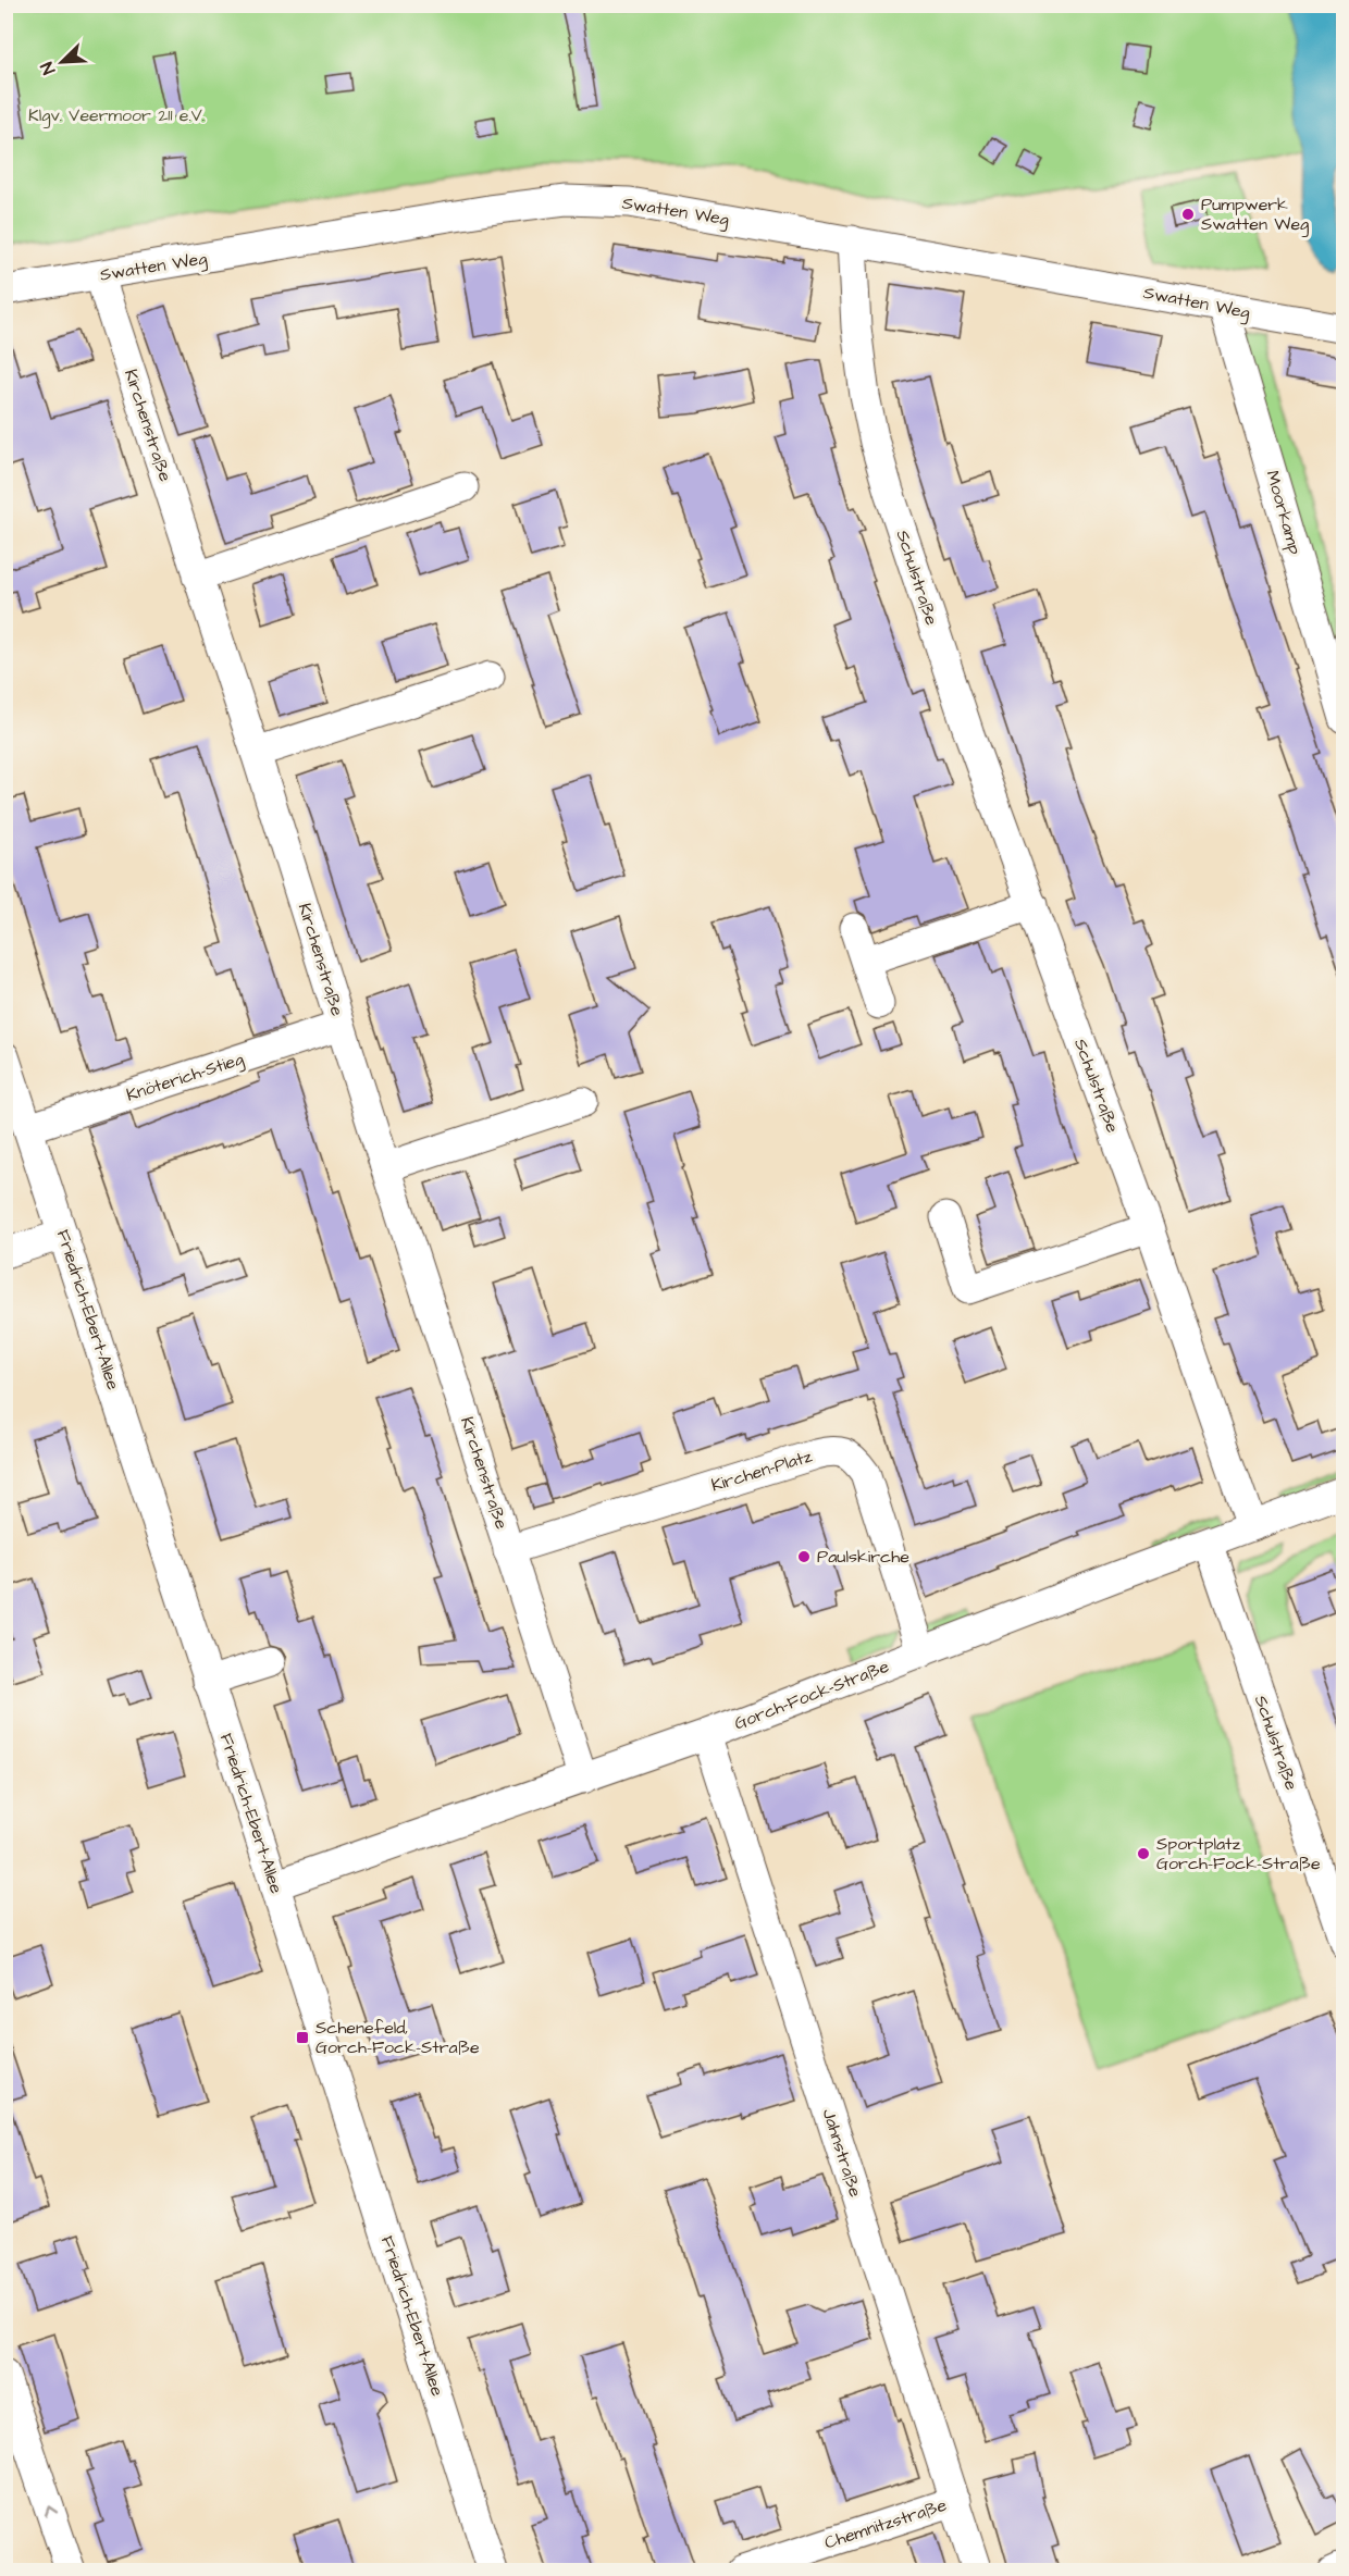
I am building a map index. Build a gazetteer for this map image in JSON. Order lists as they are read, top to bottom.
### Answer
{
  "streets": {
    "street": [
      "Swatten Weg",
      "Kirchenstraße",
      "Moorkamp",
      "Schulstraße",
      "Knöterich-Stieg",
      "Friedrich-Ebert-Allee",
      "Kirchen-Platz",
      "Gorch-Fock-Straße",
      "Jahnstraße",
      "Chemnitzstraße"
    ]
  },
  "crossings": [
    ["Swatten Weg", "Kirchenstraße"],
    ["Swatten Weg", "Moorkamp"],
    ["Swatten Weg", "Schulstraße"],
    ["Kirchenstraße", "Knöterich-Stieg"],
    ["Kirchenstraße", "Kirchen-Platz"],
    ["Kirchenstraße", "Gorch-Fock-Straße"],
    ["Schulstraße", "Gorch-Fock-Straße"],
    ["Knöterich-Stieg", "Friedrich-Ebert-Allee"],
    ["Friedrich-Ebert-Allee", "Gorch-Fock-Straße"],
    ["Kirchen-Platz", "Gorch-Fock-Straße"],
    ["Gorch-Fock-Straße", "Jahnstraße"],
    ["Jahnstraße", "Chemnitzstraße"]
  ],
  "parks": ["Klgv. Veermoor 211 e.V."],
  "places": {
    "other": ["Pumpwerk Swatten Weg", "Paulskirche", "Sportplatz Gorch-Fock-Straße"],
    "transit": ["Schenefeld, Gorch-Fock-Straße"]
  },
  "north": "bottom left"
}
